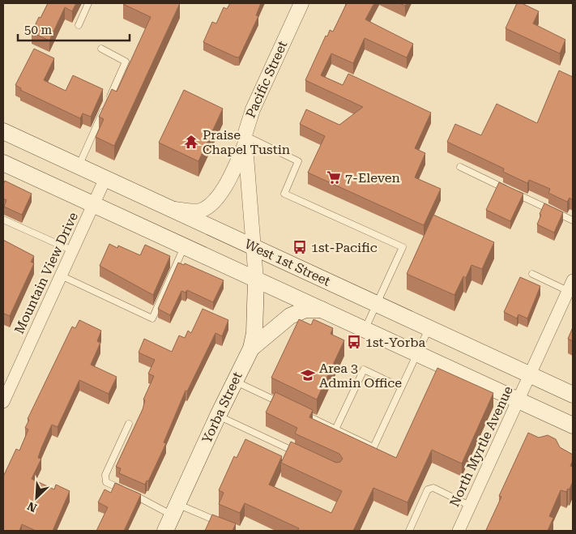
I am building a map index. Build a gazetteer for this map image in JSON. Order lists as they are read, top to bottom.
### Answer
{
  "streets": {
    "main road": ["West 1st Street", "Yorba Street"],
    "street": ["Pacific Street", "Mountain View Drive", "North Myrtle Avenue"]
  },
  "crossings": [
    ["Pacific Street", "West 1st Street"],
    ["Pacific Street", "Yorba Street"],
    ["West 1st Street", "Mountain View Drive"],
    ["West 1st Street", "North Myrtle Avenue"]
  ],
  "places": {
    "temple": ["Praise Chapel Tustin"],
    "supermarket": ["7-Eleven"],
    "bus stop": ["1st-Pacific", "1st-Yorba"],
    "school or university": ["Area 3 Admin Office"]
  },
  "scale_bar": "50 m",
  "north": "bottom left"
}
